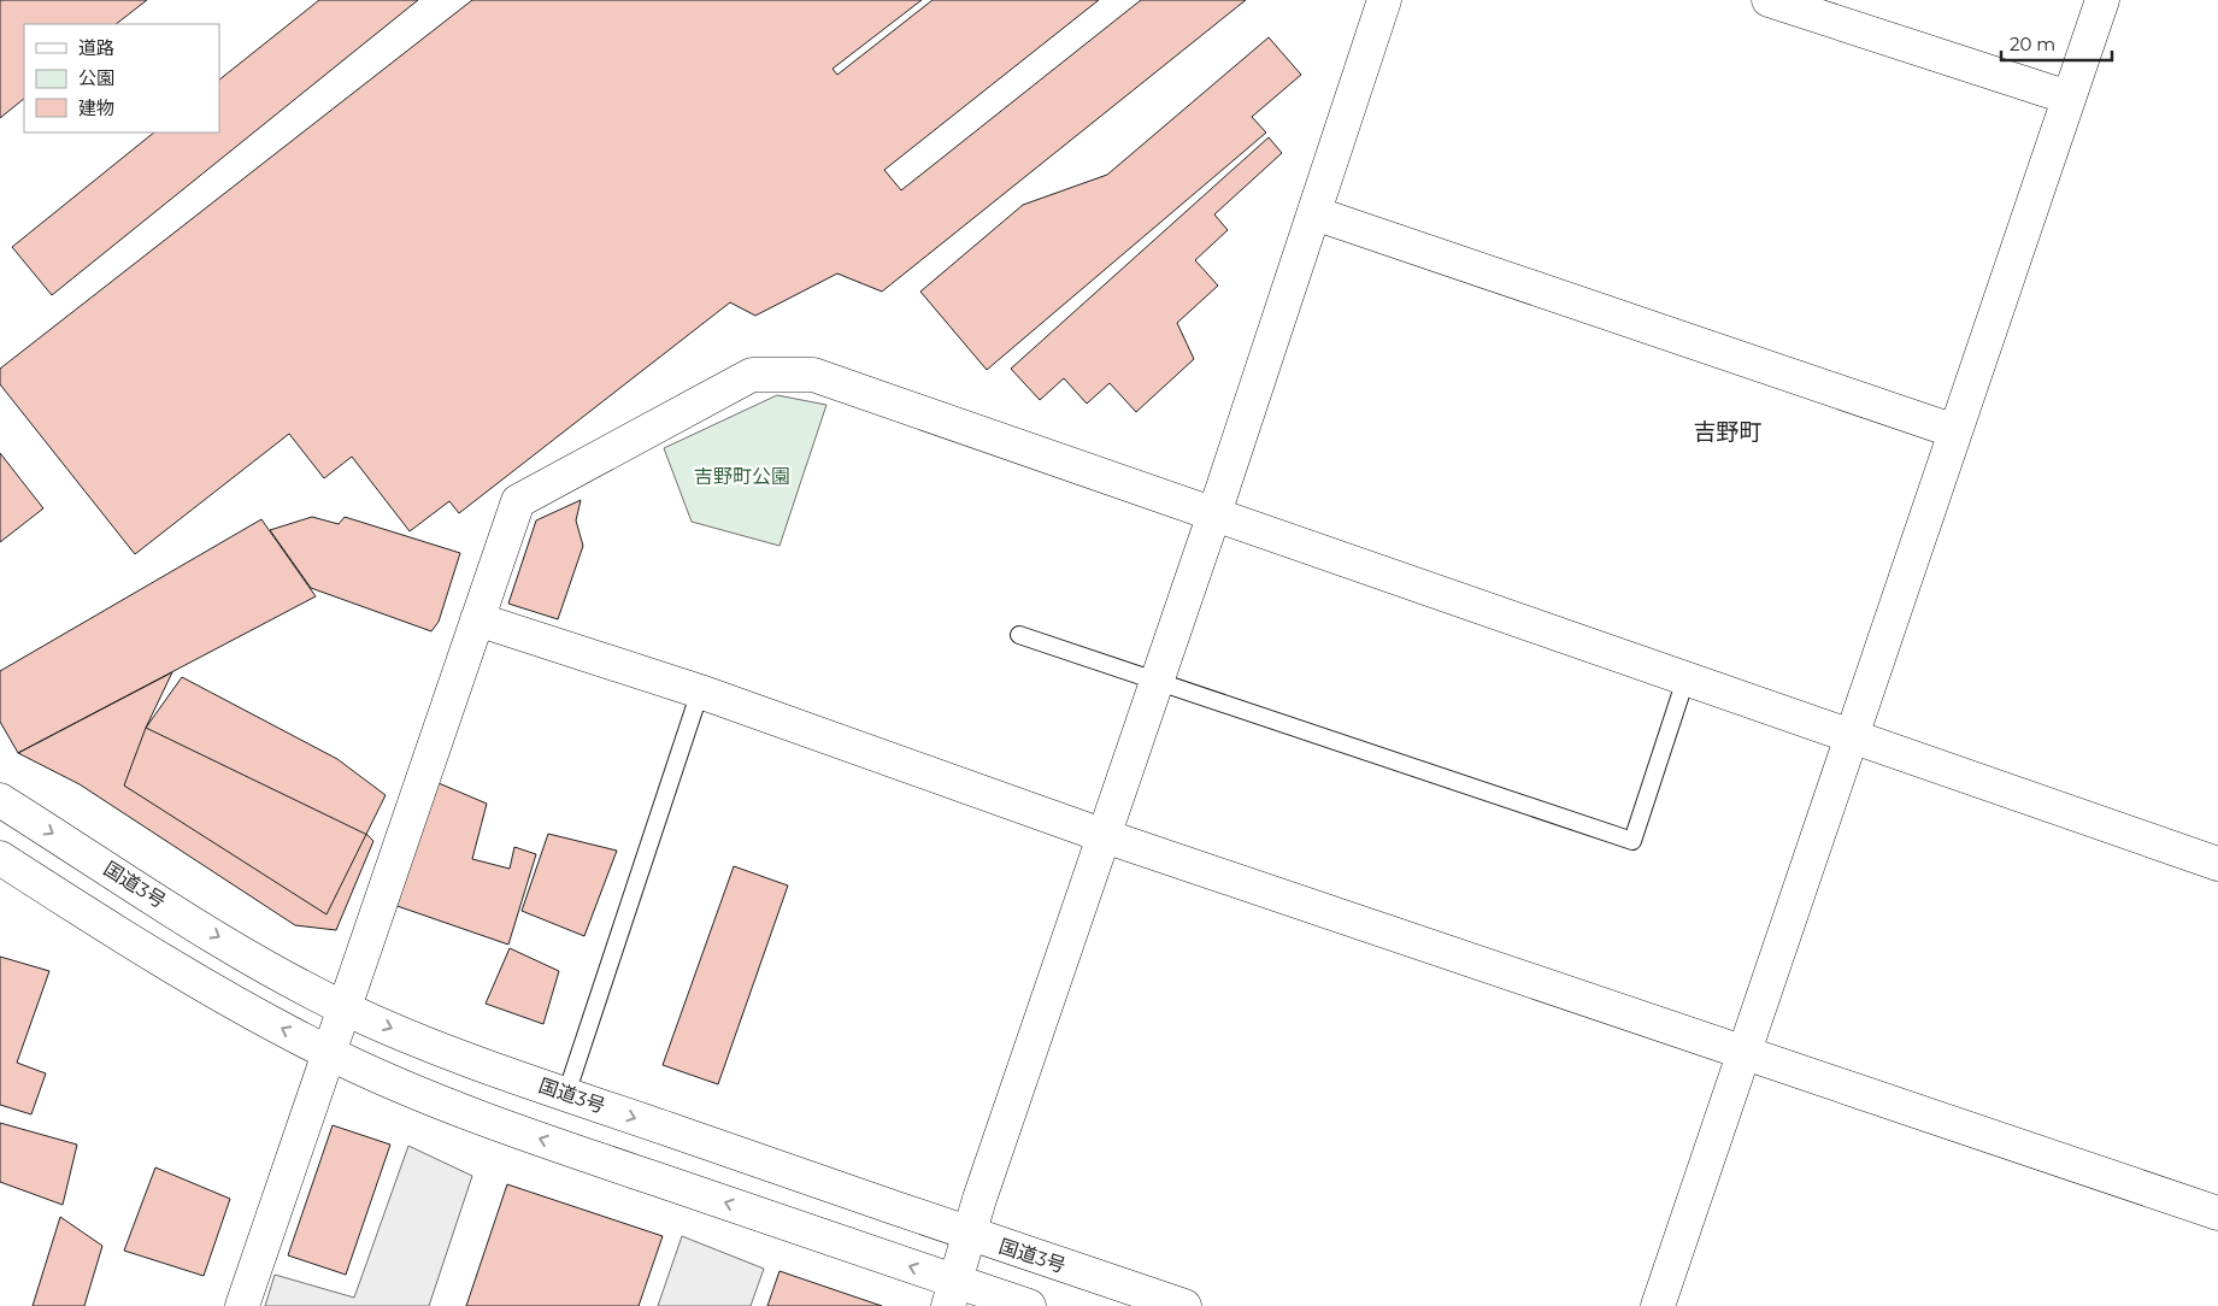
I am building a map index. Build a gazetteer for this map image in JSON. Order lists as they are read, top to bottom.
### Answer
{
  "streets": {
    "main road": ["国道3号"]
  },
  "districts": ["吉野町"],
  "parks": ["吉野町公園"],
  "legend": ["道路", "公園", "建物"],
  "scale_bar": "20 m"
}
